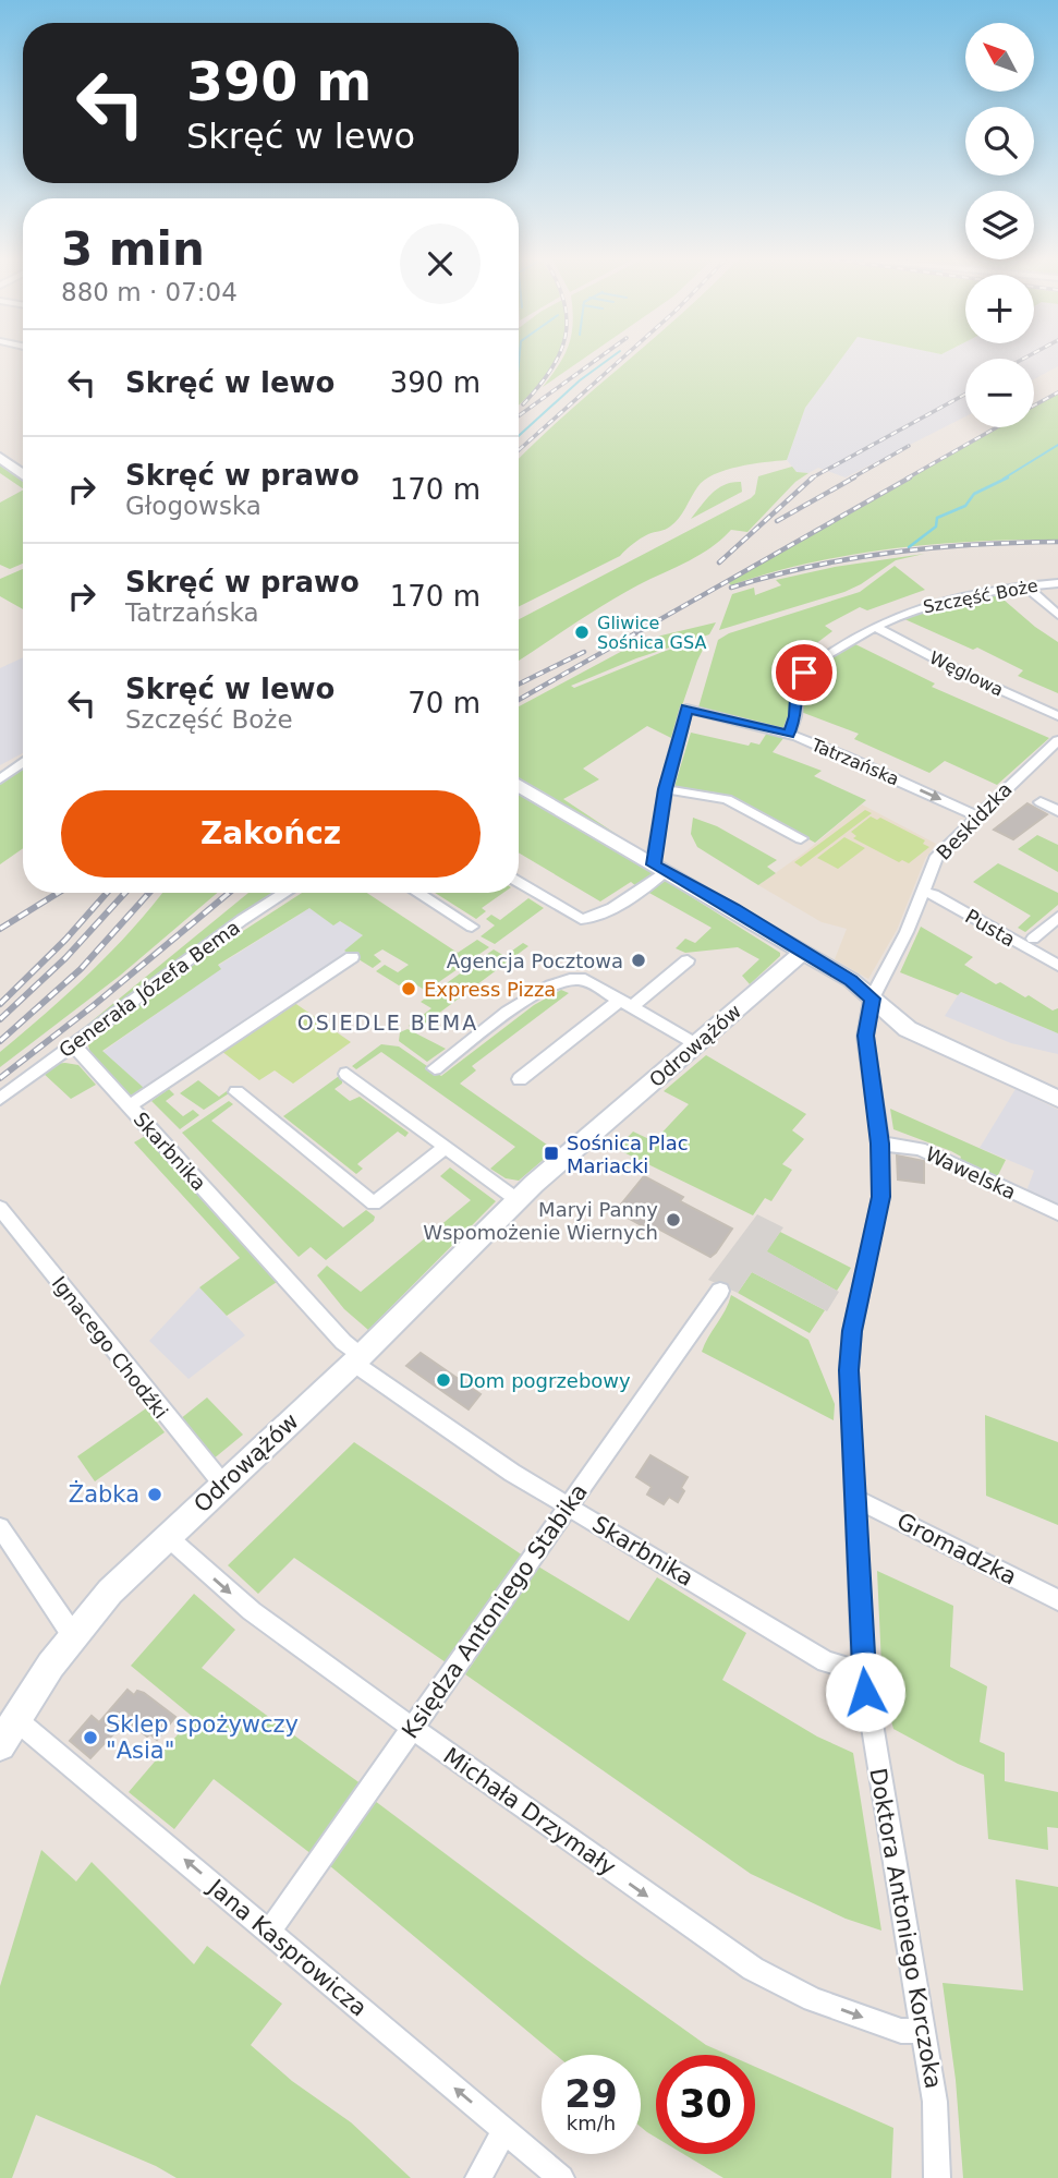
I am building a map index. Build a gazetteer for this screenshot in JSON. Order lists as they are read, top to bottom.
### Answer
{
  "streets": {
    "street": [
      "Szczęść Boże",
      "Węglowa",
      "Tatrzańska",
      "Beskidzka",
      "Pusta",
      "Generała Józefa Bema",
      "Odrowążów",
      "Skarbnika",
      "Wawelska",
      "Ignacego Chodźki",
      "Gromadzka",
      "Księdza Antoniego Stabika",
      "Michała Drzymały",
      "Doktora Antoniego Korczoka",
      "Jana Kasprowicza"
    ]
  },
  "crossings": [
    ["Szczęść Boże", "Węglowa"],
    ["Szczęść Boże", "Tatrzańska"],
    ["Tatrzańska", "Beskidzka"],
    ["Beskidzka", "Pusta"],
    ["Beskidzka", "Doktora Antoniego Korczoka"],
    ["Generała Józefa Bema", "Skarbnika"],
    ["Odrowążów", "Skarbnika"],
    ["Odrowążów", "Ignacego Chodźki"],
    ["Odrowążów", "Michała Drzymały"],
    ["Odrowążów", "Jana Kasprowicza"],
    ["Skarbnika", "Księdza Antoniego Stabika"],
    ["Skarbnika", "Doktora Antoniego Korczoka"],
    ["Wawelska", "Doktora Antoniego Korczoka"],
    ["Gromadzka", "Doktora Antoniego Korczoka"],
    ["Księdza Antoniego Stabika", "Michała Drzymały"],
    ["Księdza Antoniego Stabika", "Jana Kasprowicza"],
    ["Michała Drzymały", "Doktora Antoniego Korczoka"]
  ],
  "one_way": ["Tatrzańska", "Michała Drzymały", "Jana Kasprowicza"],
  "districts": ["OSIEDLE BEMA"],
  "places": {
    "other": [
      "Gliwice Sośnica GSA",
      "Agencja Pocztowa",
      "Express Pizza",
      "Maryi Panny Wspomożenie Wiernych",
      "Dom pogrzebowy",
      "Żabka",
      "Sklep spożywczy \"Asia\""
    ],
    "transit": ["Sośnica Plac Mariacki"]
  },
  "north": "top left",
  "page": {
    "map_buttons": ["+", "−"],
    "turn": ["390 m", "Skręć w lewo"],
    "heading": ["3 min", "880 m · 07:04"],
    "list": [
      {
        "name": "Skręć w lewo",
        "value": "390 m"
      },
      {
        "name": "Skręć w prawo",
        "note": "Głogowska",
        "value": "170 m"
      },
      {
        "name": "Skręć w prawo",
        "note": "Tatrzańska",
        "value": "170 m"
      },
      {
        "name": "Skręć w lewo",
        "note": "Szczęść Boże",
        "value": "70 m"
      }
    ],
    "buttons": "Zakończ",
    "speed": "29 km/h",
    "limit": "30"
  }
}
